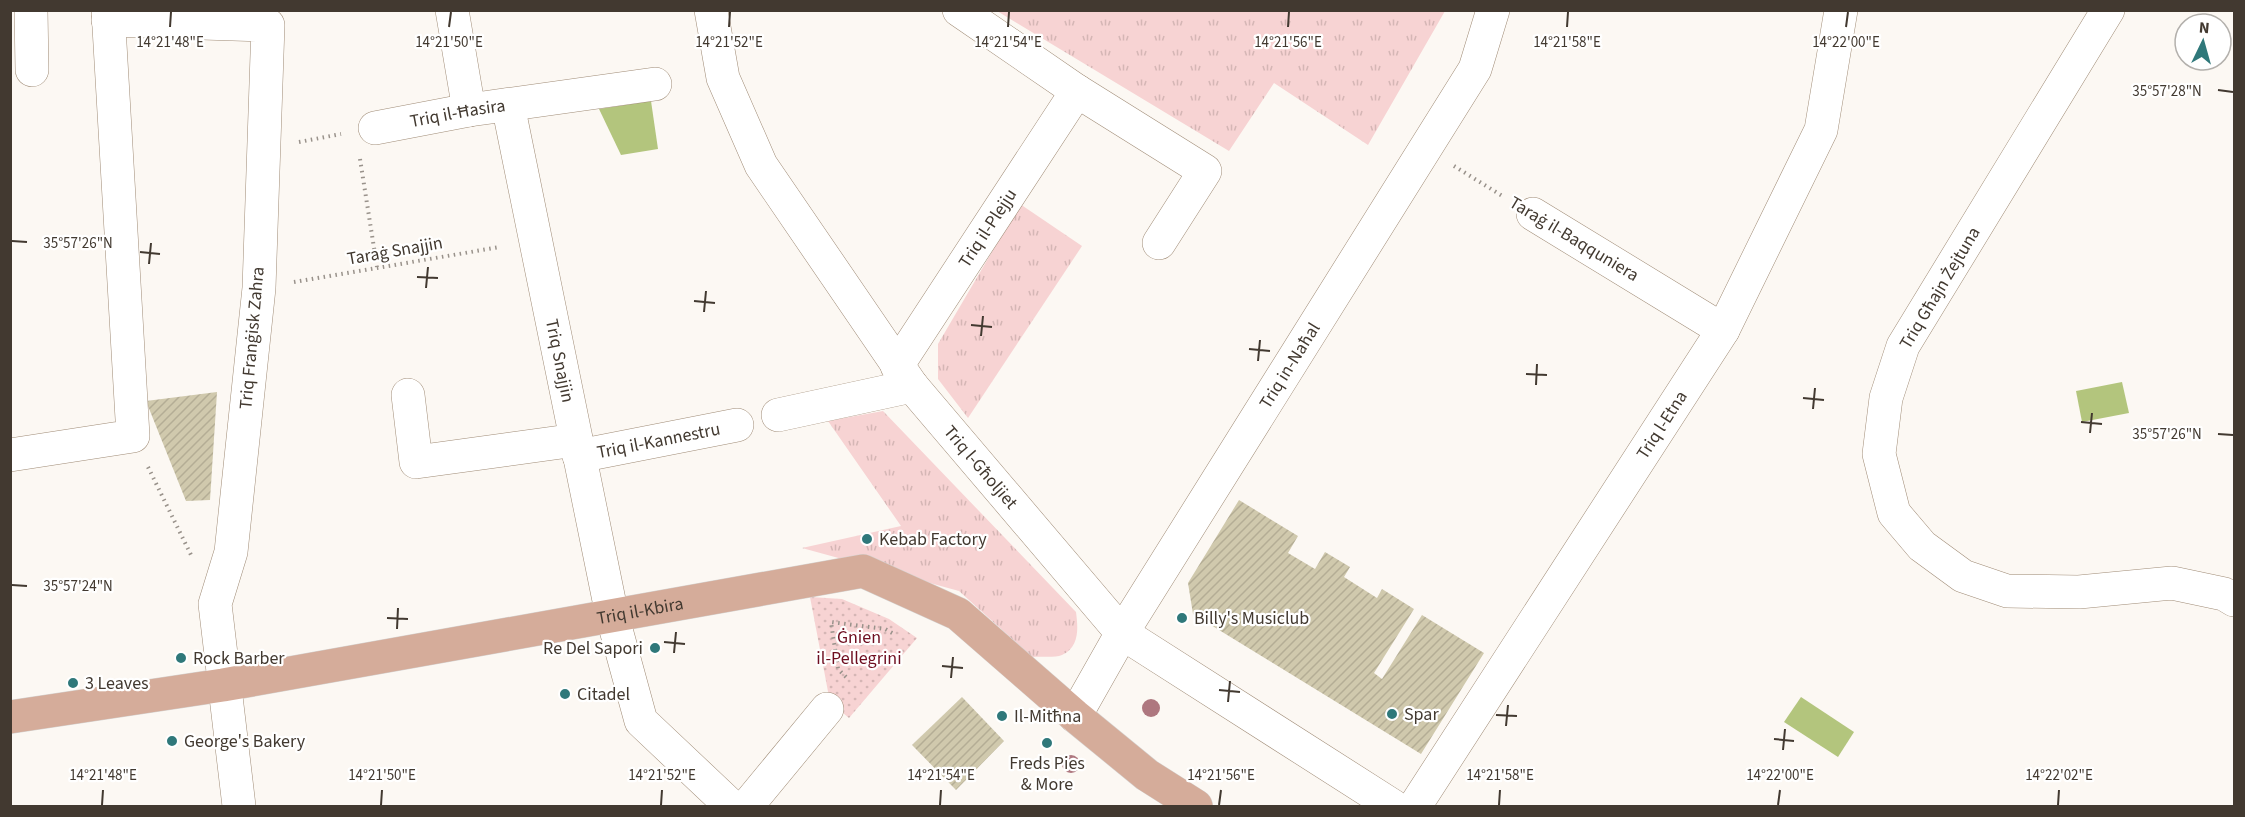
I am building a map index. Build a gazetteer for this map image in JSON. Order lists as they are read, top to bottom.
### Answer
{
  "streets": {
    "main road": ["Triq il-Kbira"],
    "street": [
      "Triq il-Ħasira",
      "Triq il-Plejju",
      "Taraġ il-Baqquniera",
      "Triq Għajn Żejtuna",
      "Triq Franġisk Zahra",
      "Triq Snajjin",
      "Triq in-Naħal",
      "Triq l-Etna",
      "Triq il-Kannestru",
      "Triq l-Għoljiet"
    ],
    "path": ["Taraġ Snajjin"]
  },
  "crossings": [
    ["Triq il-Ħasira", "Triq Snajjin"],
    ["Triq il-Plejju", "Triq l-Għoljiet"],
    ["Taraġ il-Baqquniera", "Triq in-Naħal"],
    ["Taraġ il-Baqquniera", "Triq l-Etna"],
    ["Taraġ Snajjin", "Triq Franġisk Zahra"],
    ["Taraġ Snajjin", "Triq Snajjin"],
    ["Triq Franġisk Zahra", "Triq il-Kbira"],
    ["Triq Snajjin", "Triq il-Kannestru"],
    ["Triq Snajjin", "Triq il-Kbira"],
    ["Triq in-Naħal", "Triq l-Għoljiet"],
    ["Triq in-Naħal", "Triq il-Kbira"]
  ],
  "parks": ["Ġnien il-Pellegrini"],
  "places": [
    "Kebab Factory",
    "Billy's Musiclub",
    "Re Del Sapori",
    "Rock Barber",
    "3 Leaves",
    "Citadel",
    "Spar",
    "Il-Mitħna",
    "George's Bakery",
    "Freds Pies & More"
  ],
  "north": "top",
  "coordinates": [
    "14°21'54\"E",
    "14°22'00\"E",
    "14°21'48\"E",
    "14°21'50\"E",
    "14°21'52\"E",
    "14°21'56\"E",
    "14°21'58\"E",
    "35°57'28\"N",
    "35°57'26\"N",
    "35°57'24\"N",
    "14°22'02\"E"
  ]
}
